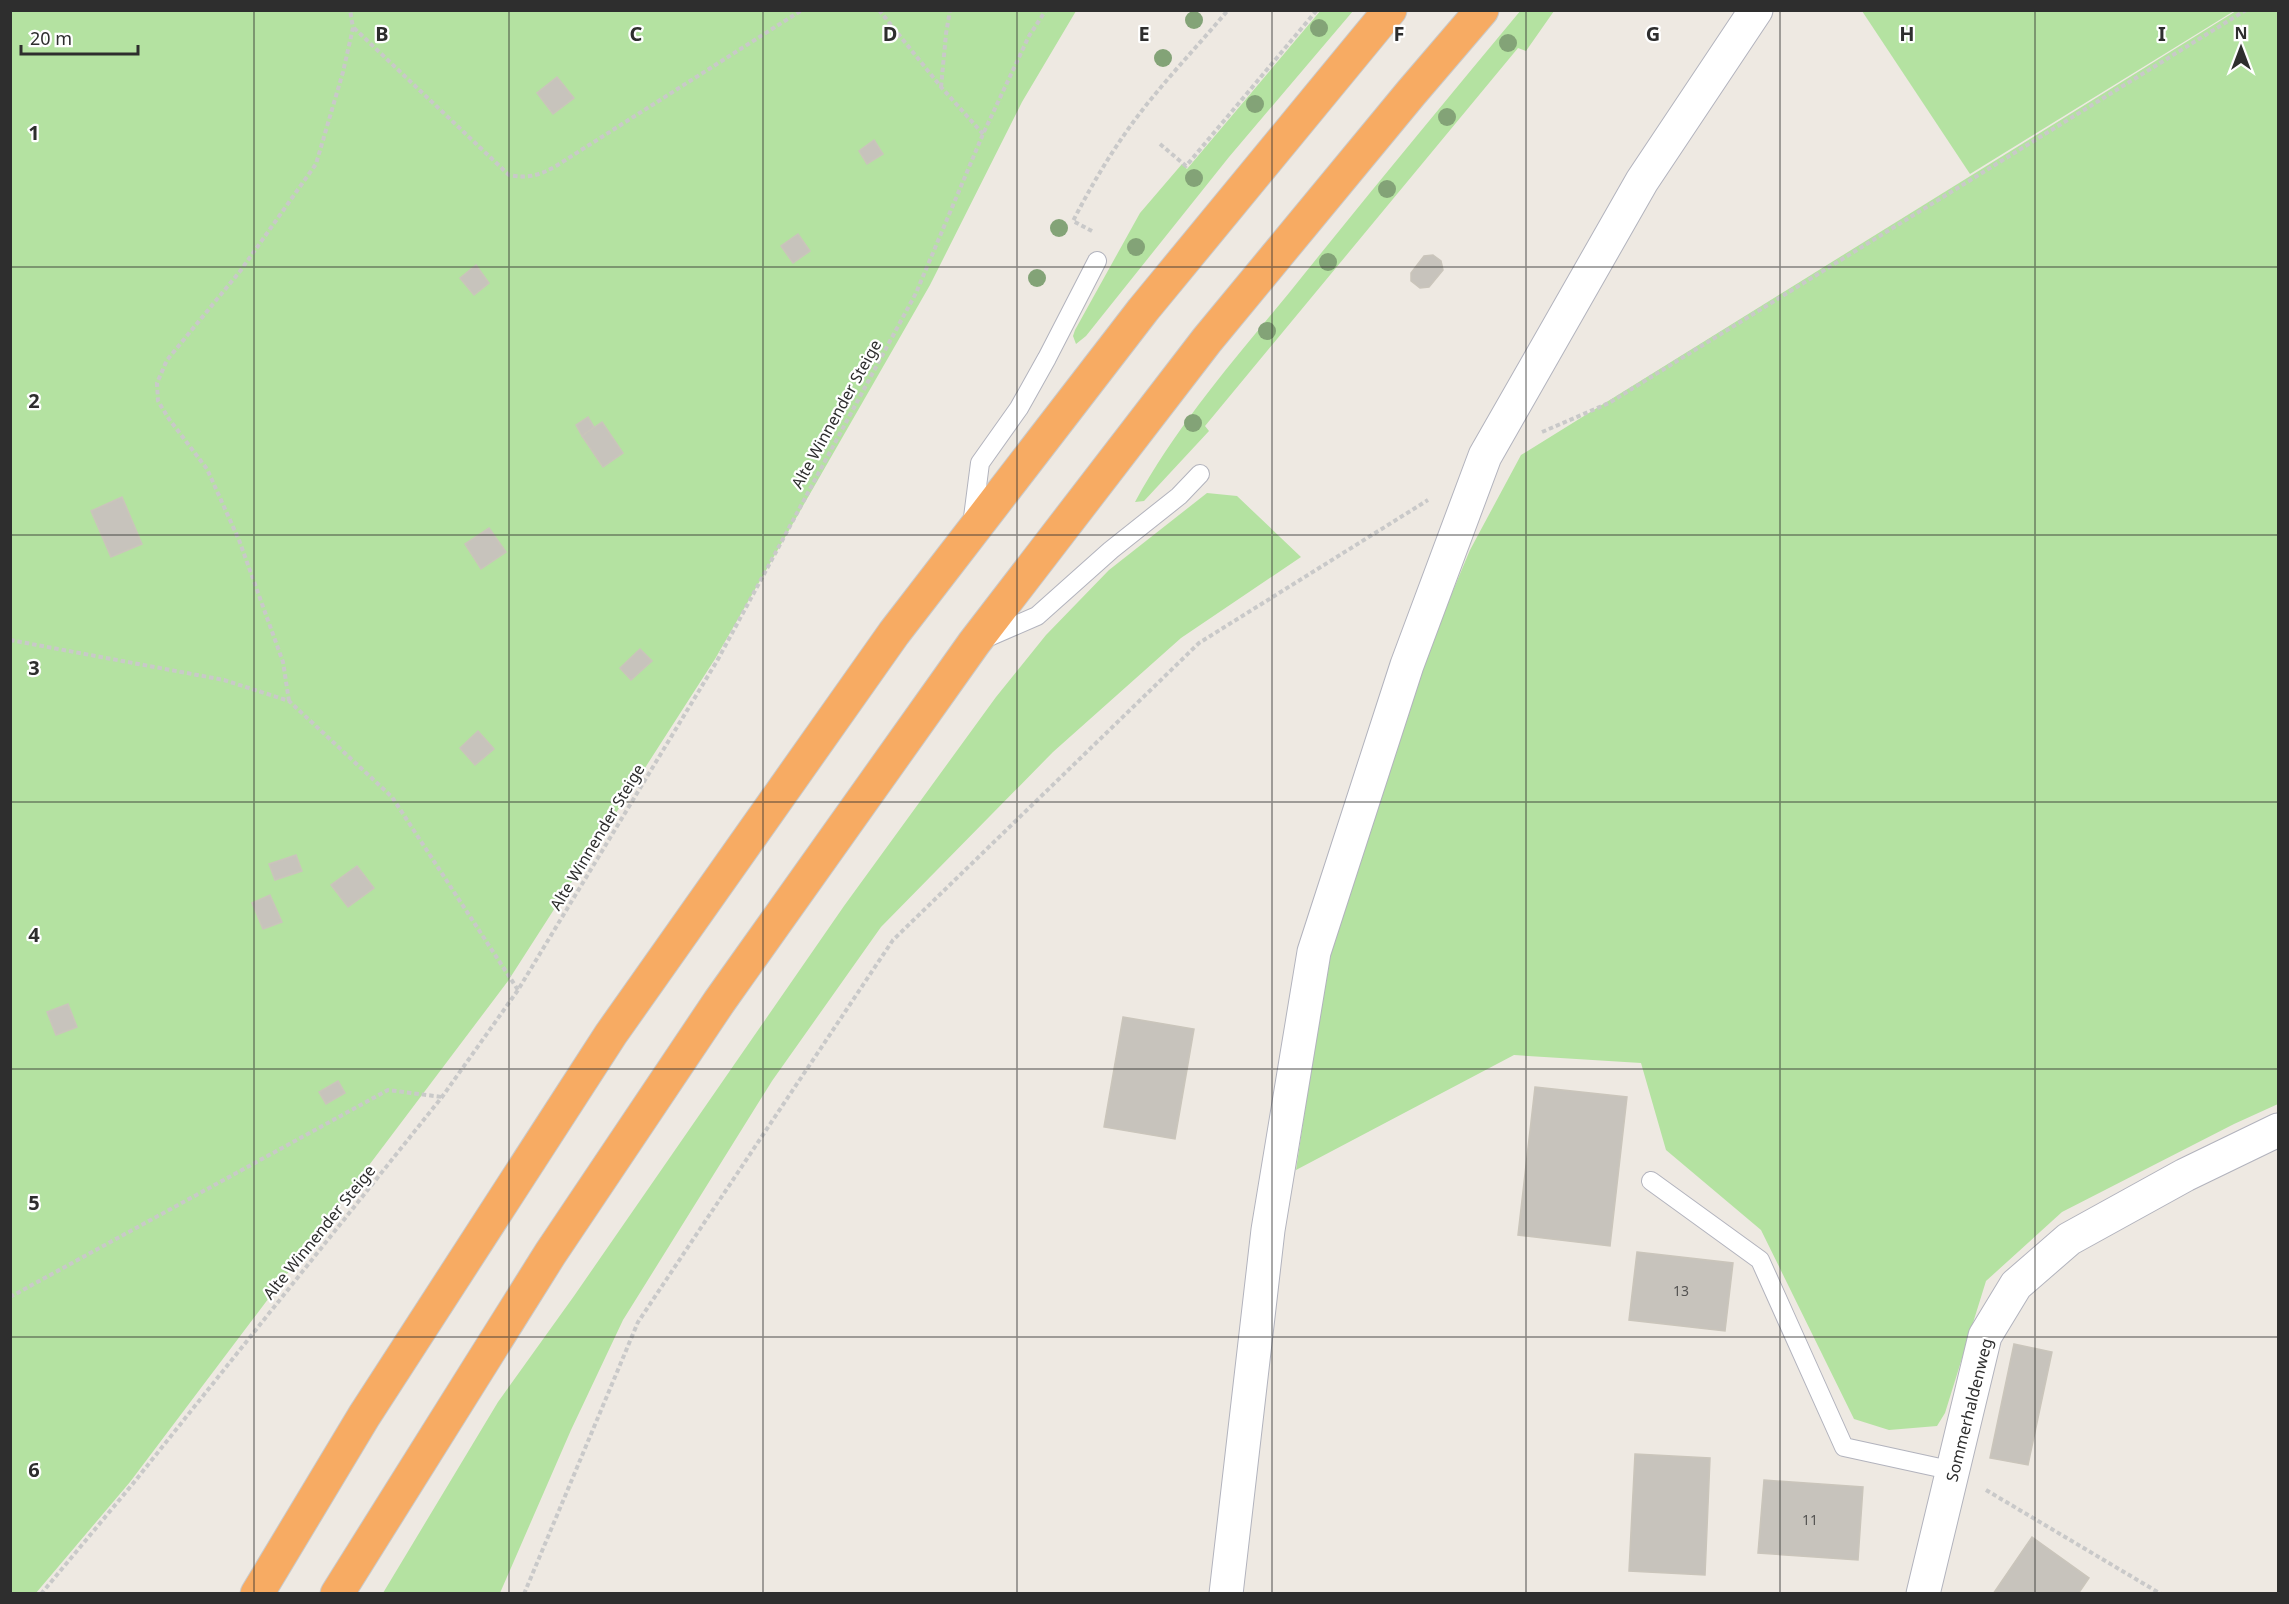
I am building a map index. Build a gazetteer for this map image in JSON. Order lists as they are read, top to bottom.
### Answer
{
  "streets": {
    "street": ["Sommerhaldenweg"],
    "path": ["Alte Winnender Steige"]
  },
  "house_numbers": ["13", "11"],
  "scale_bar": "20 m",
  "north": "top",
  "grid": {
    "columns": [
      "B",
      "C",
      "D",
      "E",
      "F",
      "G",
      "H",
      "I"
    ],
    "rows": [
      "1",
      "2",
      "3",
      "4",
      "5",
      "6"
    ]
  }
}
